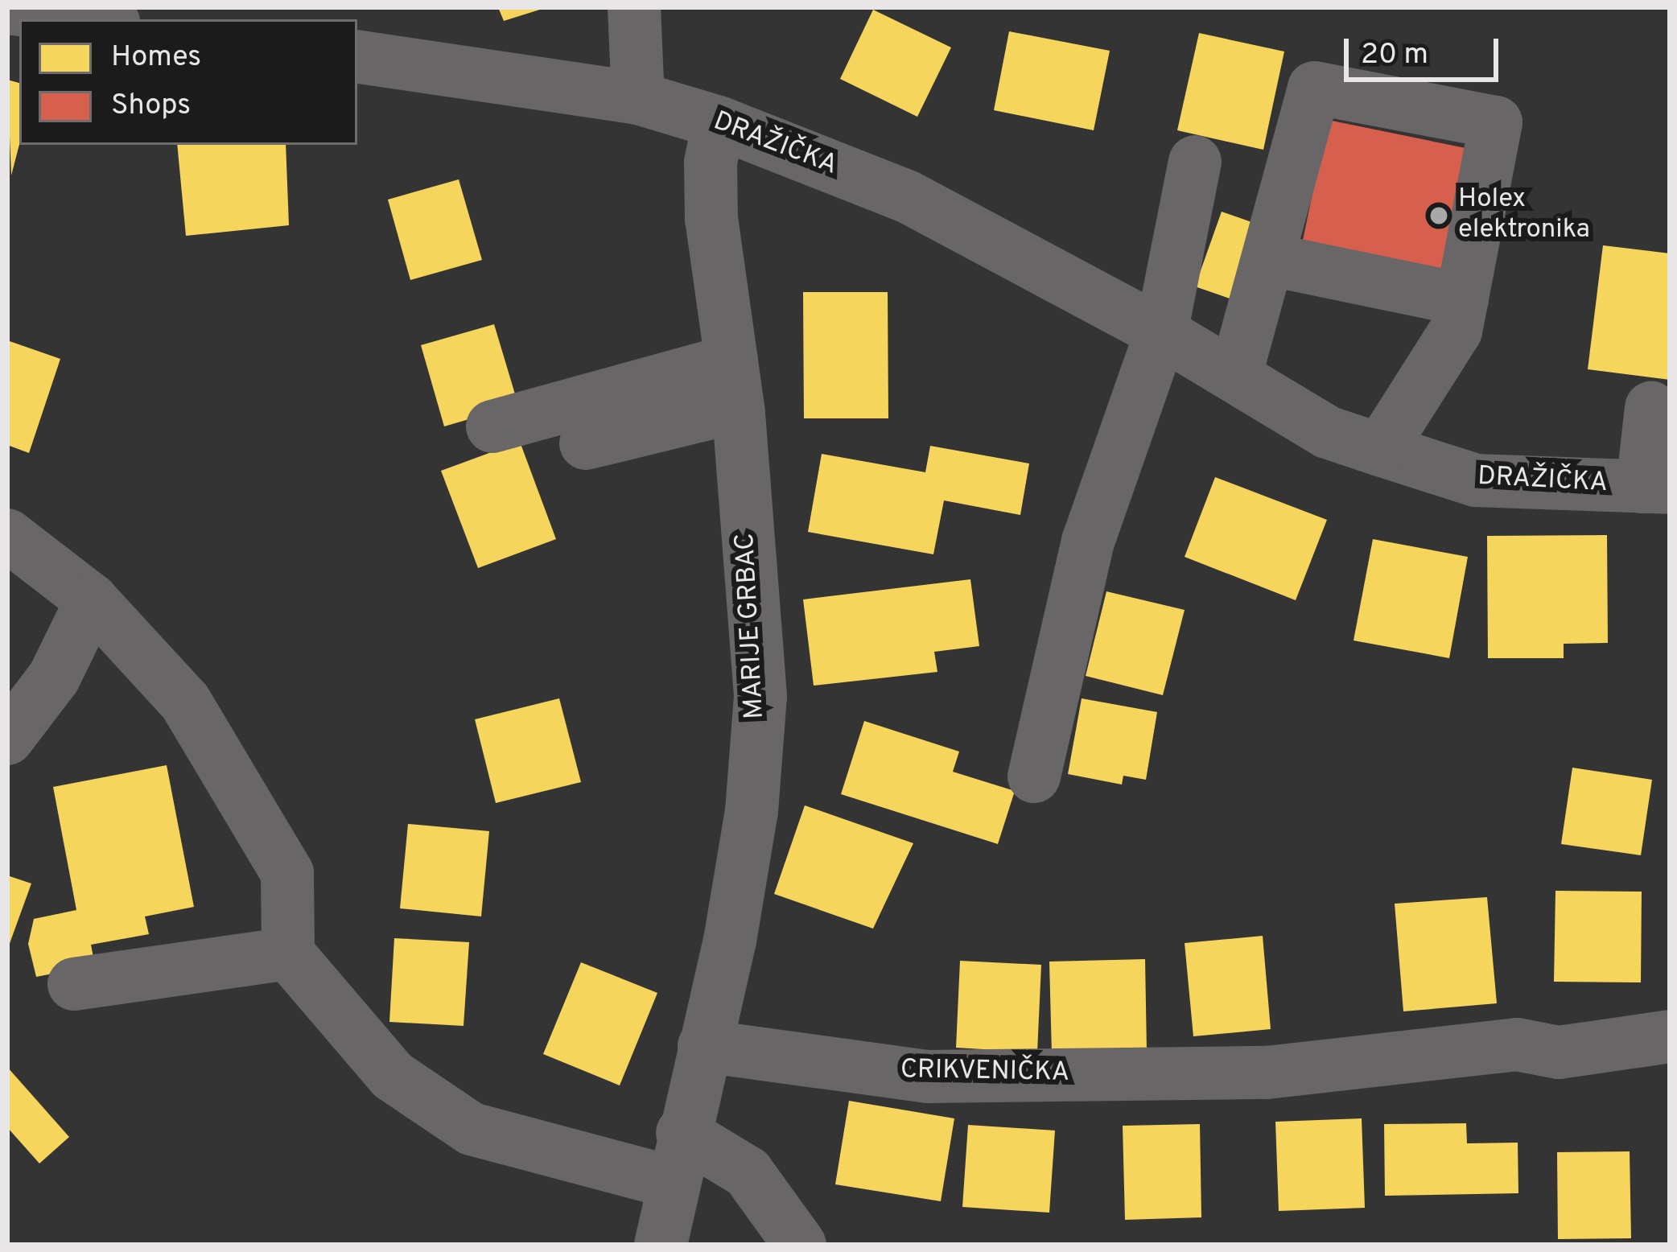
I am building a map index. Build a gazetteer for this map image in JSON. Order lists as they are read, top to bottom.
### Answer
{
  "streets": {
    "street": ["DRAŽIČKA", "MARIJE GRBAC", "CRIKVENIČKA"]
  },
  "crossings": [
    ["DRAŽIČKA", "MARIJE GRBAC"],
    ["MARIJE GRBAC", "CRIKVENIČKA"]
  ],
  "places": ["Holex elektronika"],
  "legend": ["Homes", "Shops"],
  "scale_bar": "20 m"
}
